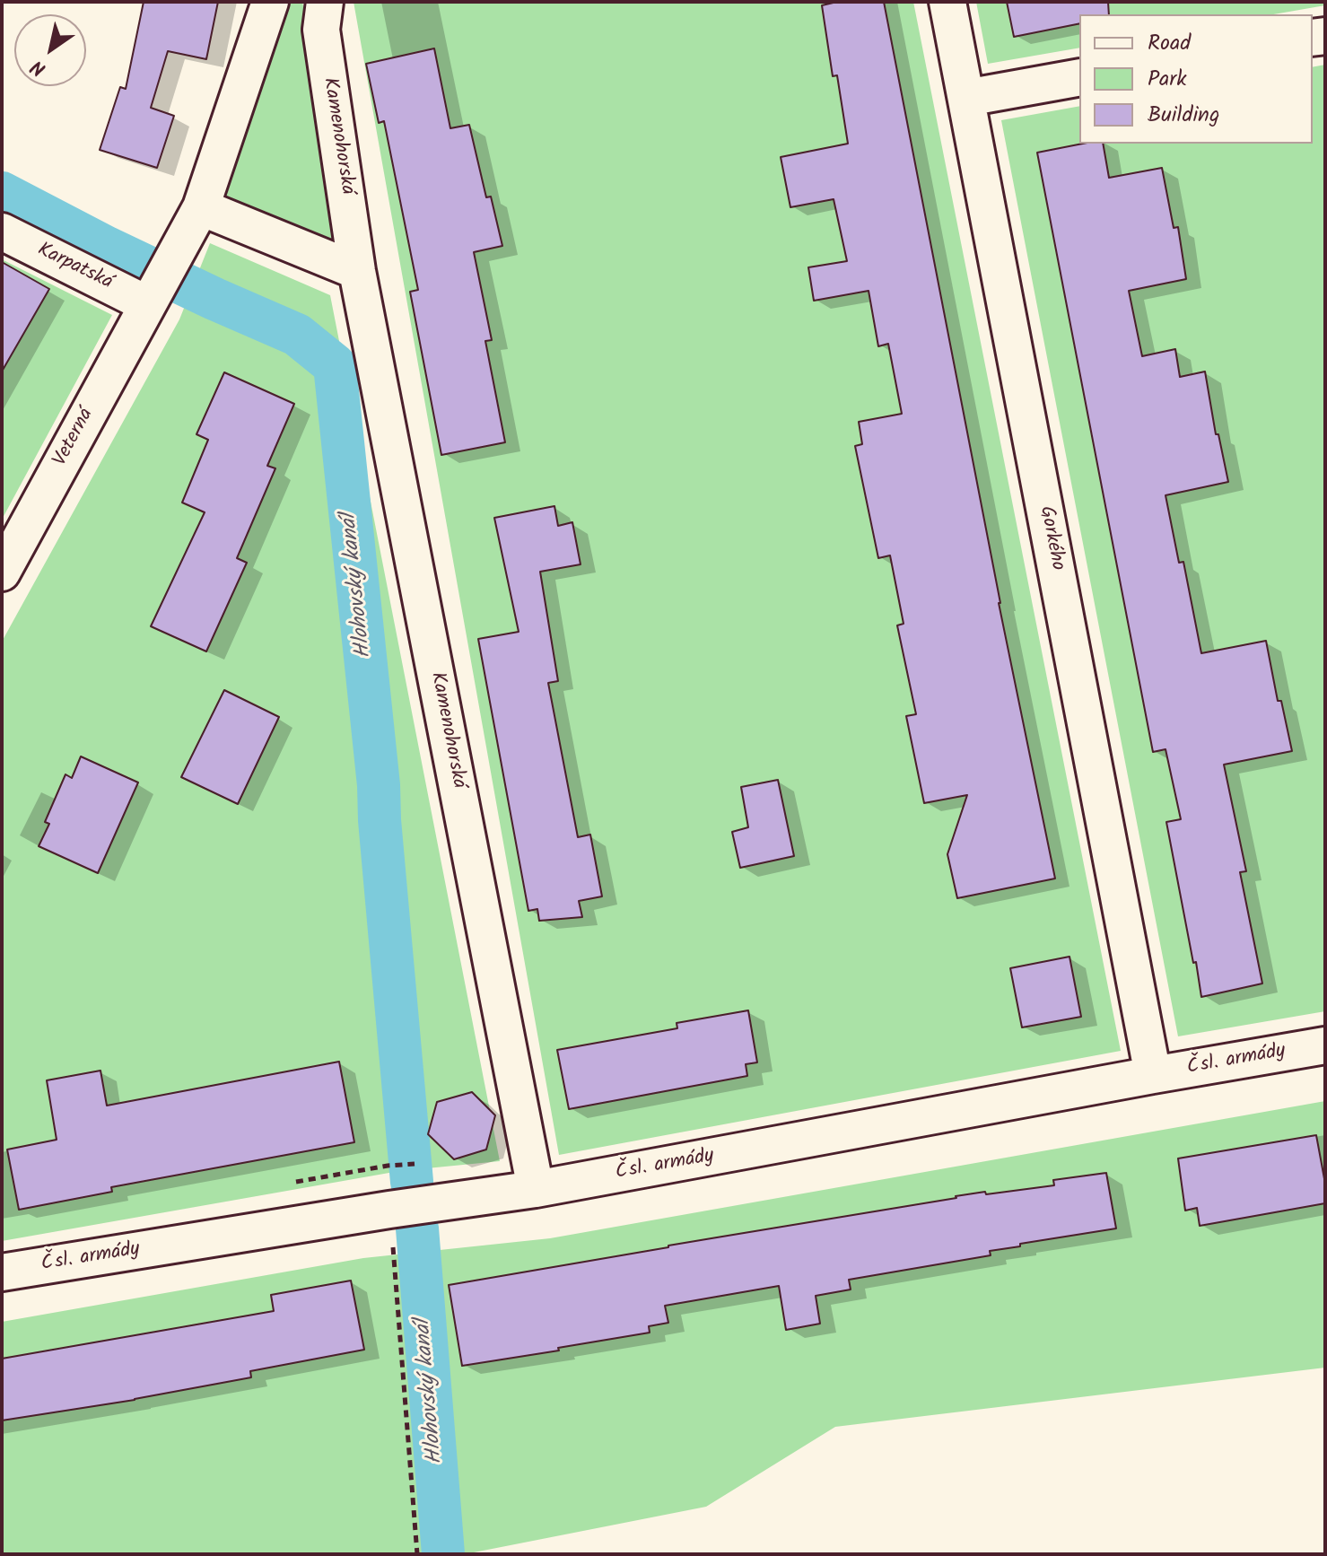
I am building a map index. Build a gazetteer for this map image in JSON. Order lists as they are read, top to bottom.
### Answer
{
  "streets": {
    "street": [
      "Kamenohorská",
      "Karpatská",
      "Veterná",
      "Gorkého",
      "Čsl. armády"
    ]
  },
  "crossings": [
    ["Kamenohorská", "Čsl. armády"],
    ["Karpatská", "Veterná"],
    ["Gorkého", "Čsl. armády"]
  ],
  "water": ["Hlohovský kanál"],
  "legend": ["Road", "Park", "Building"],
  "north": "bottom left"
}
